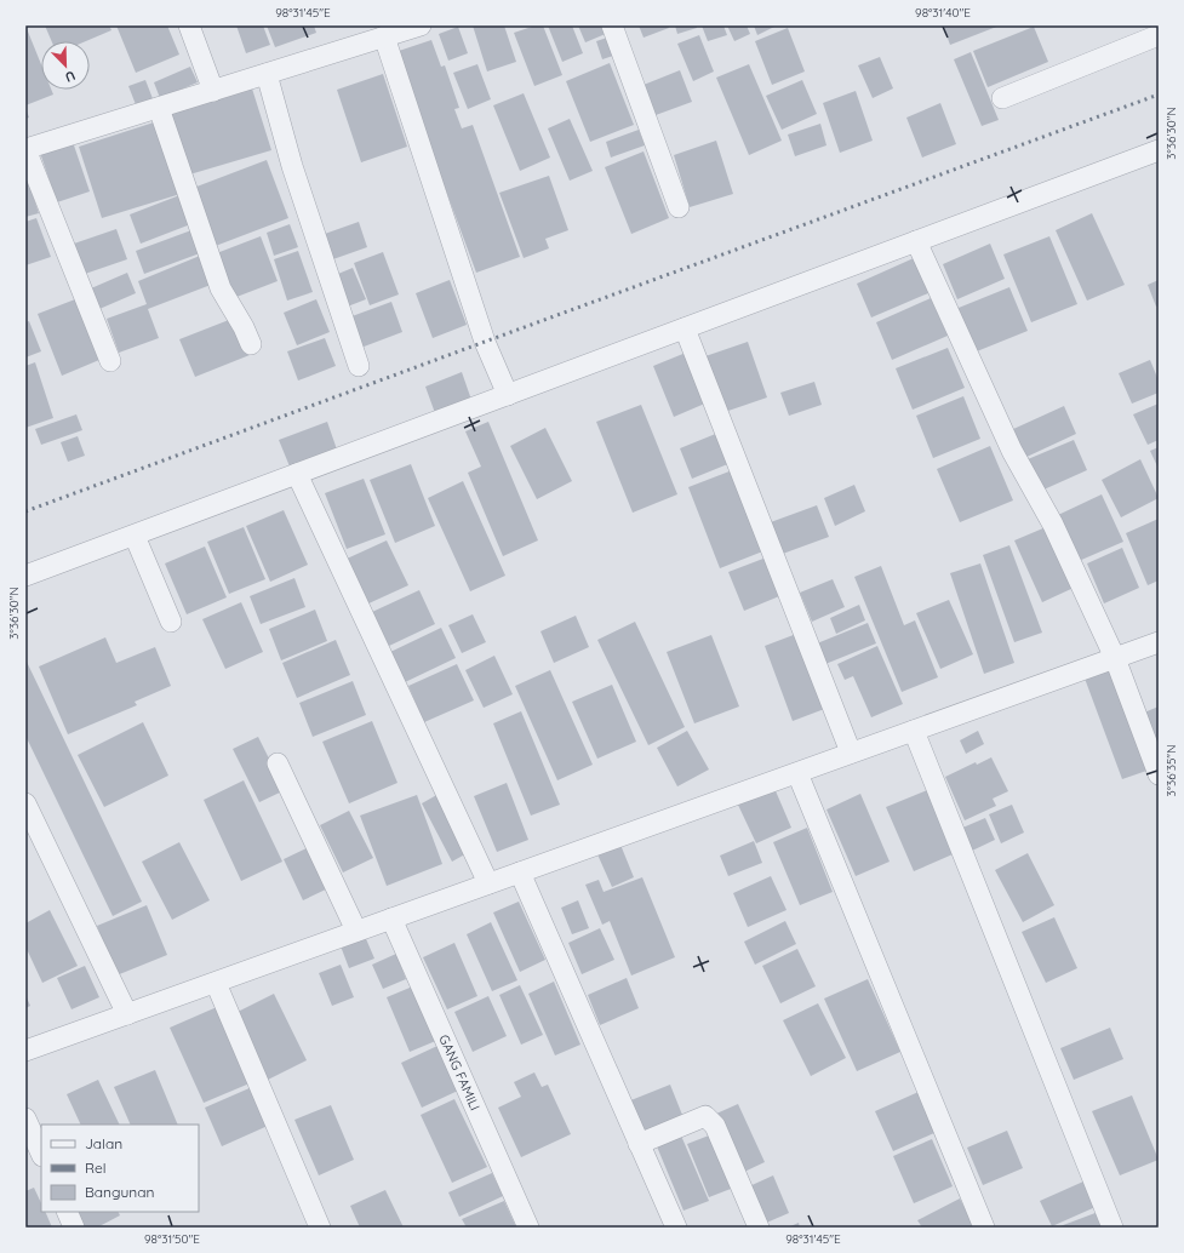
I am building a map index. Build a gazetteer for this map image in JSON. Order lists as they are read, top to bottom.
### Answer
{
  "streets": {
    "street": ["GANG FAMILI"]
  },
  "legend": ["Jalan", "Rel", "Bangunan"],
  "north": "bottom right",
  "coordinates": [
    "98°31'45\"E",
    "98°31'40\"E",
    "3°36'30\"N",
    "3°36'35\"N",
    "98°31'50\"E"
  ]
}
